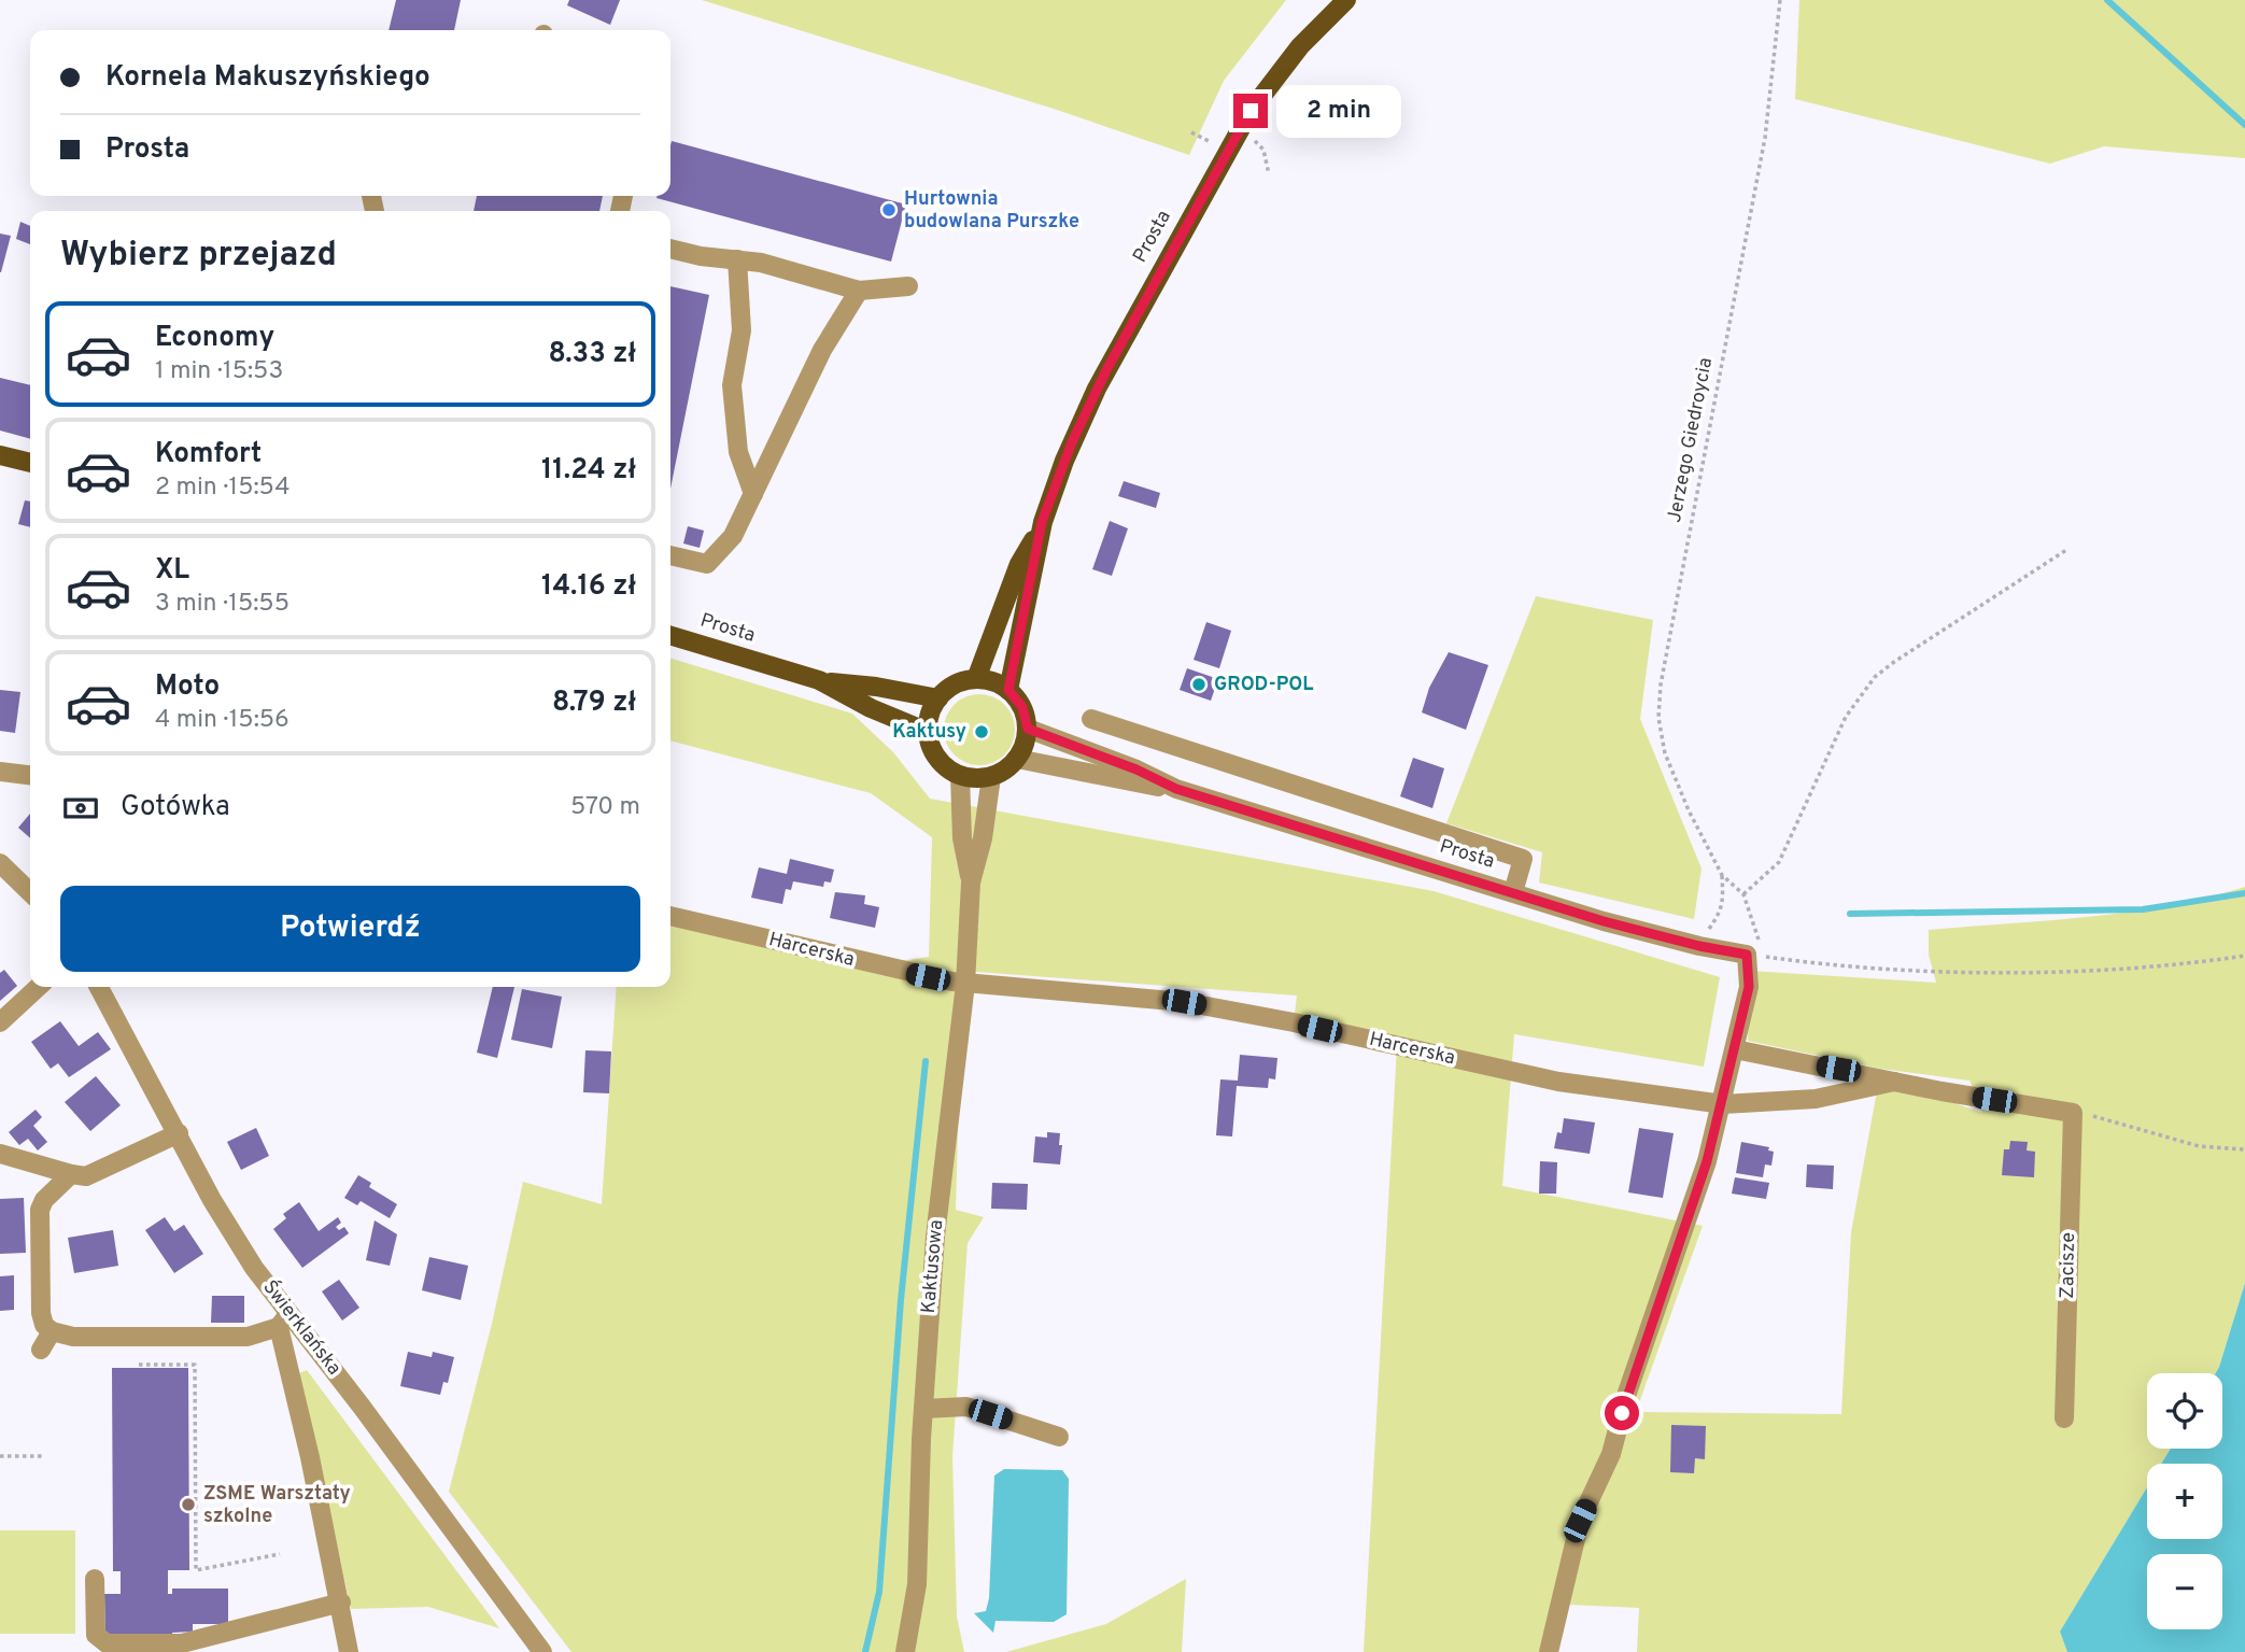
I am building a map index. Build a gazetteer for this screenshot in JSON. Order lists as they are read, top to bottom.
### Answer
{
  "streets": {
    "main road": ["Prosta"],
    "street": [
      "Harcerska",
      "Zacisze",
      "Kaktusowa",
      "Świerklańska"
    ],
    "path": ["Jerzego Giedroycia"]
  },
  "crossings": [
    ["Prosta", "Jerzego Giedroycia"],
    ["Prosta", "Kaktusowa"],
    ["Harcerska", "Zacisze"],
    ["Harcerska", "Kaktusowa"]
  ],
  "places": [
    "Hurtownia budowlana Purszke",
    "GROD-POL",
    "Kaktusy",
    "ZSME Warsztaty szkolne"
  ],
  "page": {
    "banner": ["Kornela Makuszyńskiego", "Prosta"],
    "bubble": "2 min",
    "heading": "Wybierz przejazd",
    "list": [
      {
        "name": "Economy",
        "note": "1 min · 15:53",
        "value": "8.33 zł"
      },
      {
        "name": "Komfort",
        "note": "2 min · 15:54",
        "value": "11.24 zł"
      },
      {
        "name": "XL",
        "note": "3 min · 15:55",
        "value": "14.16 zł"
      },
      {
        "name": "Moto",
        "note": "4 min · 15:56",
        "value": "8.79 zł"
      }
    ],
    "pay": ["Gotówka", "570 m"],
    "buttons": "Potwierdź",
    "map_buttons": ["+", "−"]
  }
}
